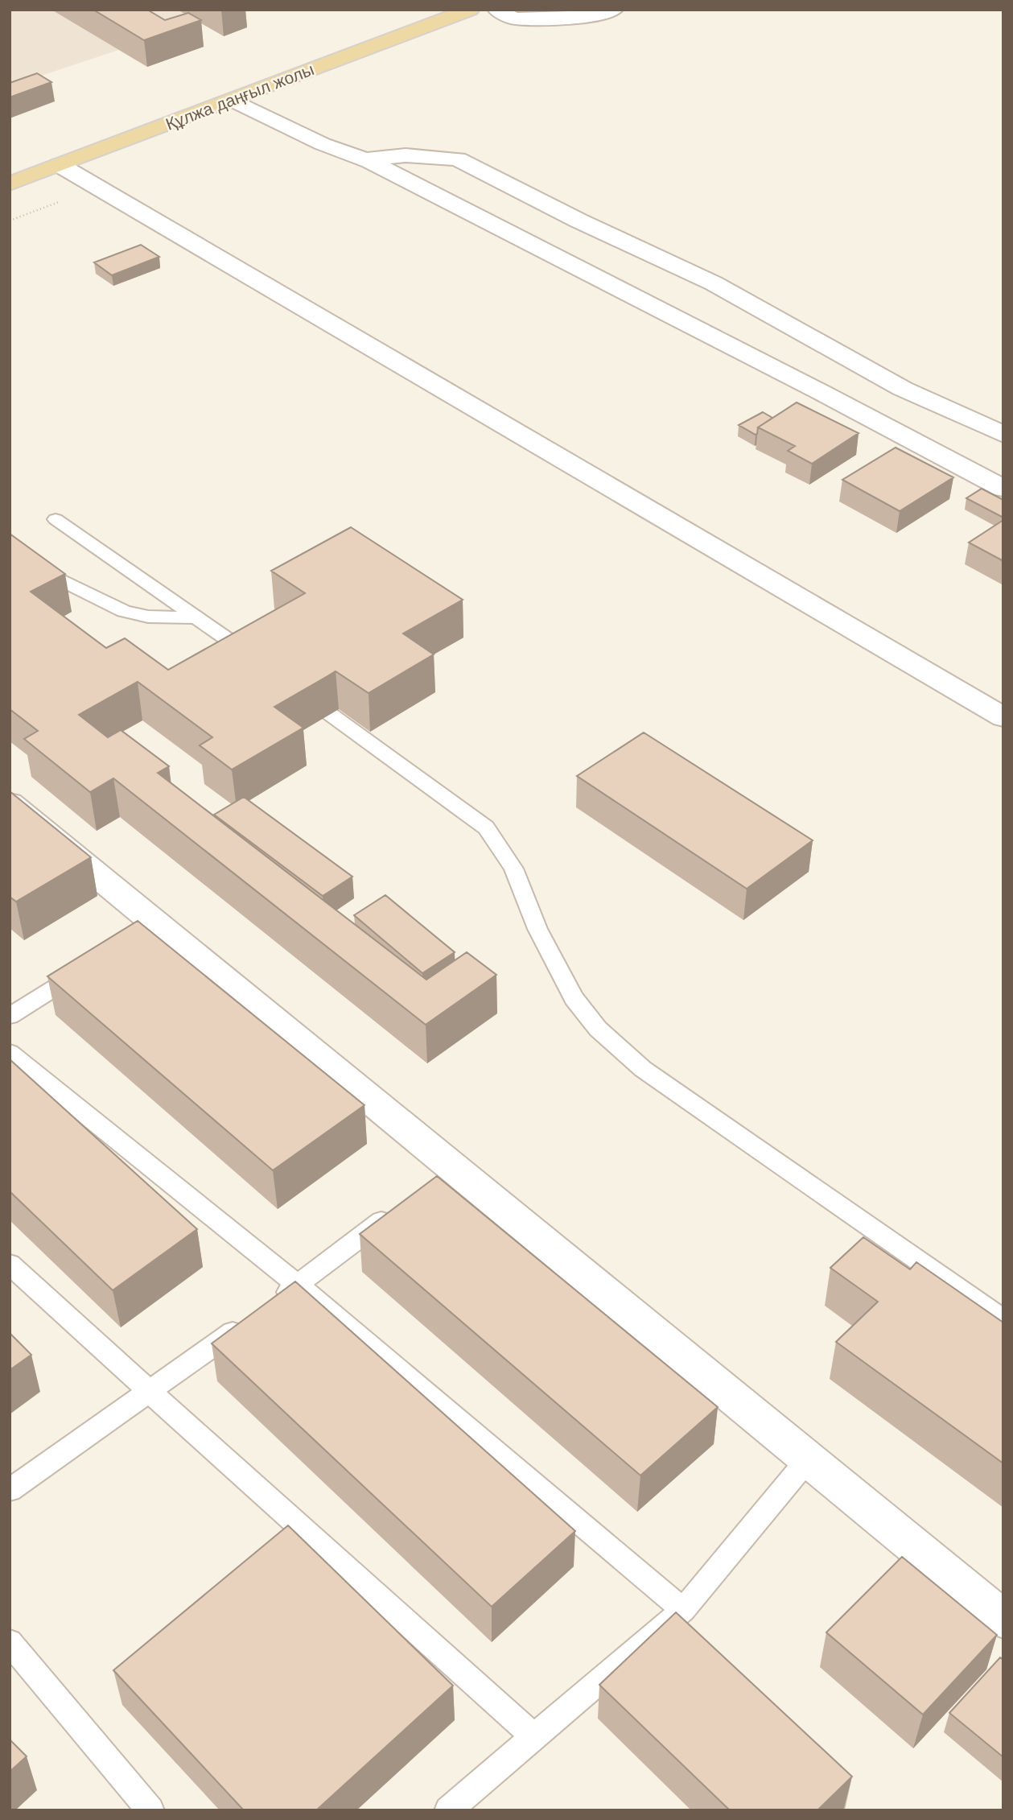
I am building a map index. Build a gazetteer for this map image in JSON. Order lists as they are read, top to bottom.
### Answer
{
  "streets": {
    "main road": ["Құлжа даңғыл жолы"]
  }
}
